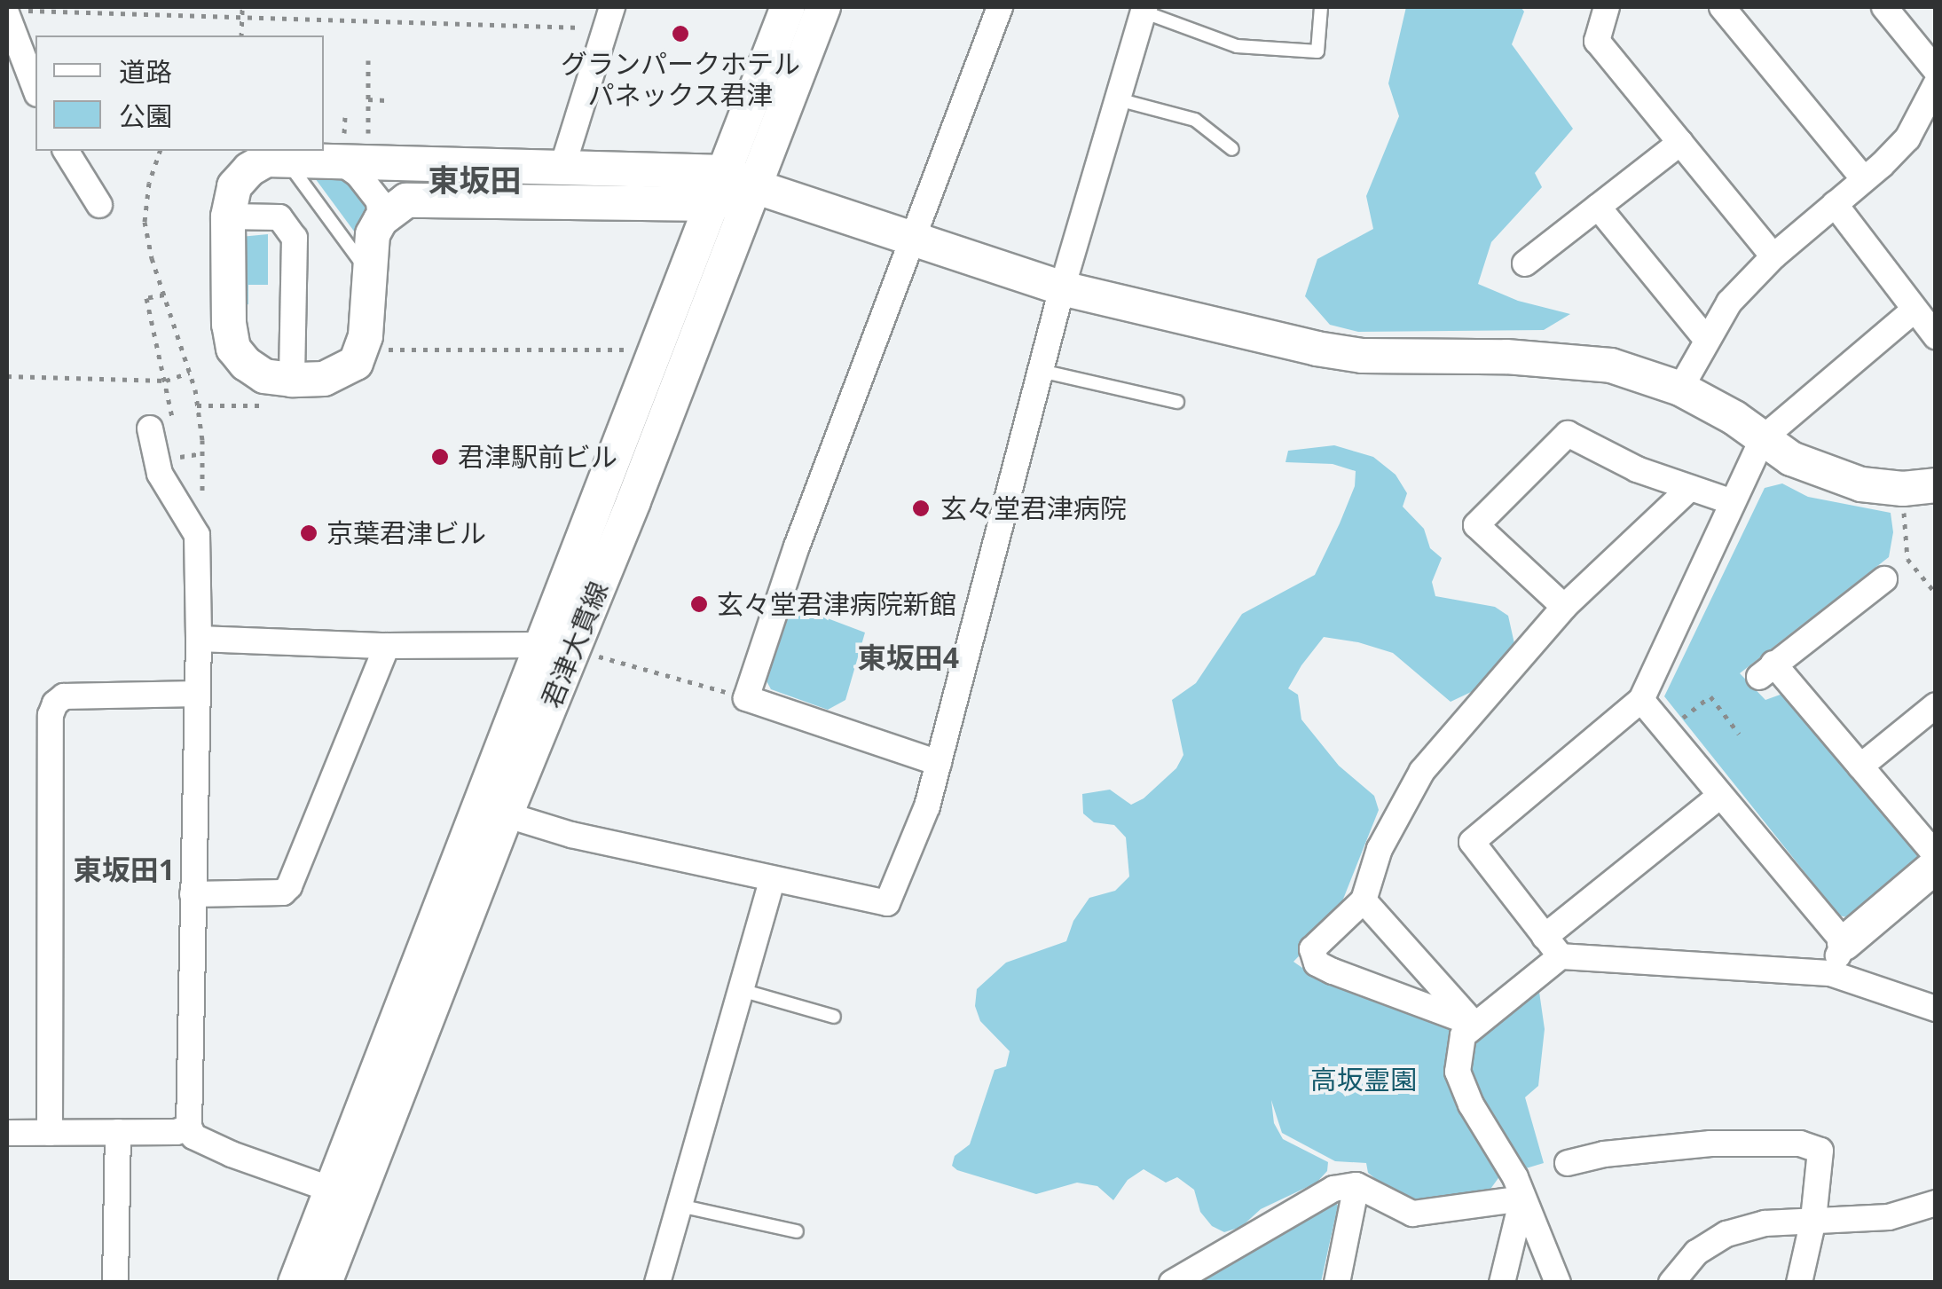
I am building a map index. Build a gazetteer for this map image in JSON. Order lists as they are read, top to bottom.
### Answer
{
  "streets": {
    "main road": ["君津大貫線"]
  },
  "districts": ["東坂田", "東坂田4", "東坂田1"],
  "parks": ["高坂霊園"],
  "places": [
    "グランパークホテル パネックス君津",
    "君津駅前ビル",
    "玄々堂君津病院",
    "京葉君津ビル",
    "玄々堂君津病院新館"
  ],
  "legend": ["道路", "公園"]
}
